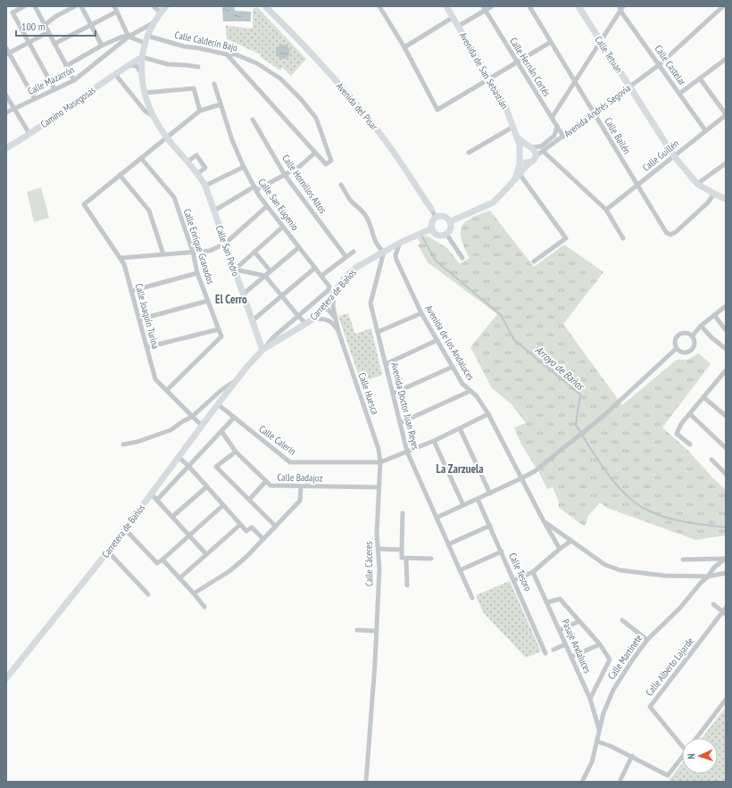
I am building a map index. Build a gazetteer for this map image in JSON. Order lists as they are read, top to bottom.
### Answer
{
  "streets": {
    "street": [
      "Calle Calderín Bajo",
      "Calle Tetuán",
      "Calle Castelar",
      "Calle Hernán Cortés",
      "Avenida de San Sebastián",
      "Calle Mazarrón",
      "Avenida del Pisar",
      "Camino Masegosas",
      "Avenida Andrés Segovia",
      "Calle Bailén",
      "Calle Guillén",
      "Calle Hornillos Altos",
      "Calle San Eugenio",
      "Calle Enrique Granados",
      "Calle San Pedro",
      "Carretera de Baños",
      "Calle Joaquín Turina",
      "Avenida de los Andaluces",
      "Calle Huesca",
      "Avenida Doctor Juan Reyes",
      "Calle Calerín",
      "Calle Badajoz",
      "Calle Cáceres",
      "Calle Tesoro",
      "Pasaje Andaluces",
      "Calle Martinete",
      "Calle Alberto Lajarde"
    ]
  },
  "crossings": [
    ["Calle Calderín Bajo", "Calle San Pedro"],
    ["Calle Tetuán", "Avenida Andrés Segovia"],
    ["Calle Tetuán", "Calle Bailén"],
    ["Calle Tetuán", "Calle Guillén"],
    ["Calle Castelar", "Avenida Andrés Segovia"],
    ["Calle Castelar", "Calle Guillén"],
    ["Calle Hernán Cortés", "Avenida Andrés Segovia"],
    ["Avenida de San Sebastián", "Avenida Andrés Segovia"],
    ["Camino Masegosas", "Calle San Pedro"],
    ["Avenida Andrés Segovia", "Calle Bailén"],
    ["Calle Bailén", "Calle Guillén"],
    ["Calle Hornillos Altos", "Carretera de Baños"],
    ["Calle San Eugenio", "Carretera de Baños"],
    ["Calle Enrique Granados", "Calle Joaquín Turina"],
    ["Calle San Pedro", "Carretera de Baños"],
    ["Carretera de Baños", "Calle Joaquín Turina"],
    ["Carretera de Baños", "Calle Huesca"],
    ["Carretera de Baños", "Avenida Doctor Juan Reyes"],
    ["Carretera de Baños", "Calle Calerín"],
    ["Carretera de Baños", "Calle Badajoz"],
    ["Calle Huesca", "Calle Calerín"],
    ["Calle Huesca", "Calle Cáceres"],
    ["Calle Calerín", "Calle Cáceres"],
    ["Calle Badajoz", "Calle Cáceres"],
    ["Pasaje Andaluces", "Calle Martinete"]
  ],
  "districts": ["El Cerro", "La Zarzuela"],
  "water": ["Arroyo de Baños"],
  "scale_bar": "100 m",
  "north": "left"
}
